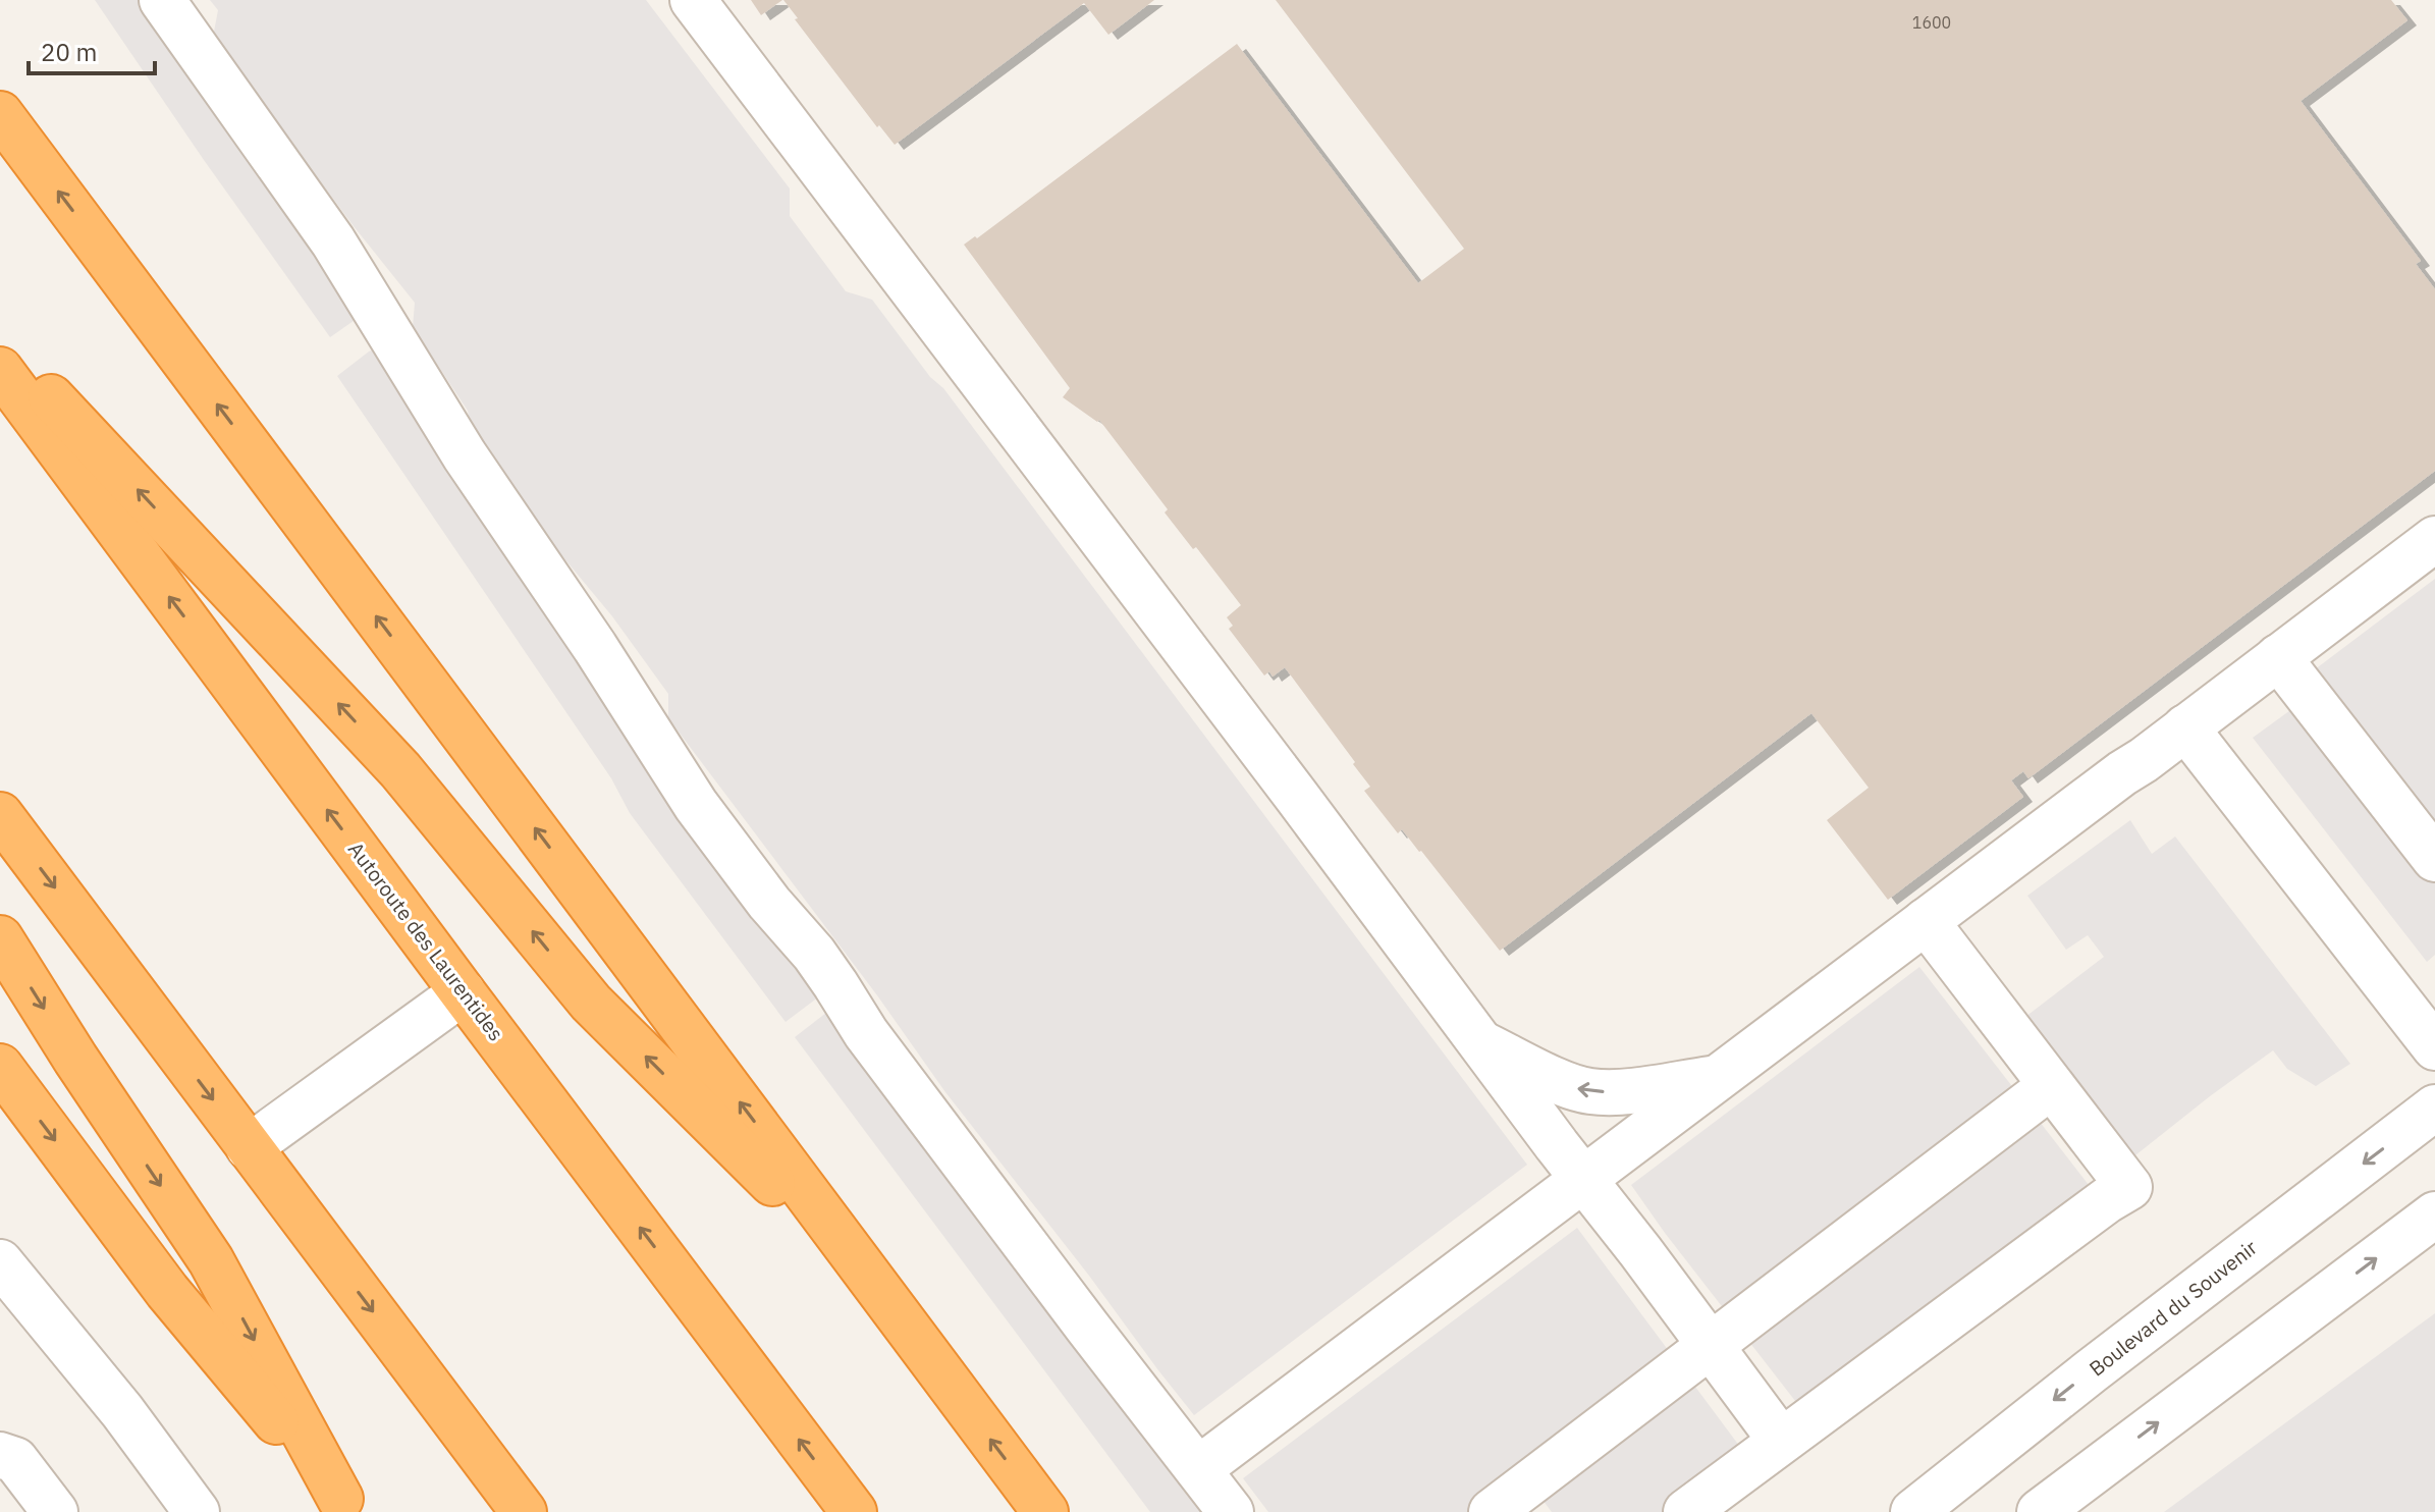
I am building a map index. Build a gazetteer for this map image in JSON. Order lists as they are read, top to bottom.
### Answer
{
  "streets": {
    "highway": ["Autoroute des Laurentides"],
    "street": ["Boulevard du Souvenir"]
  },
  "house_numbers": ["1600"],
  "scale_bar": "20 m"
}
